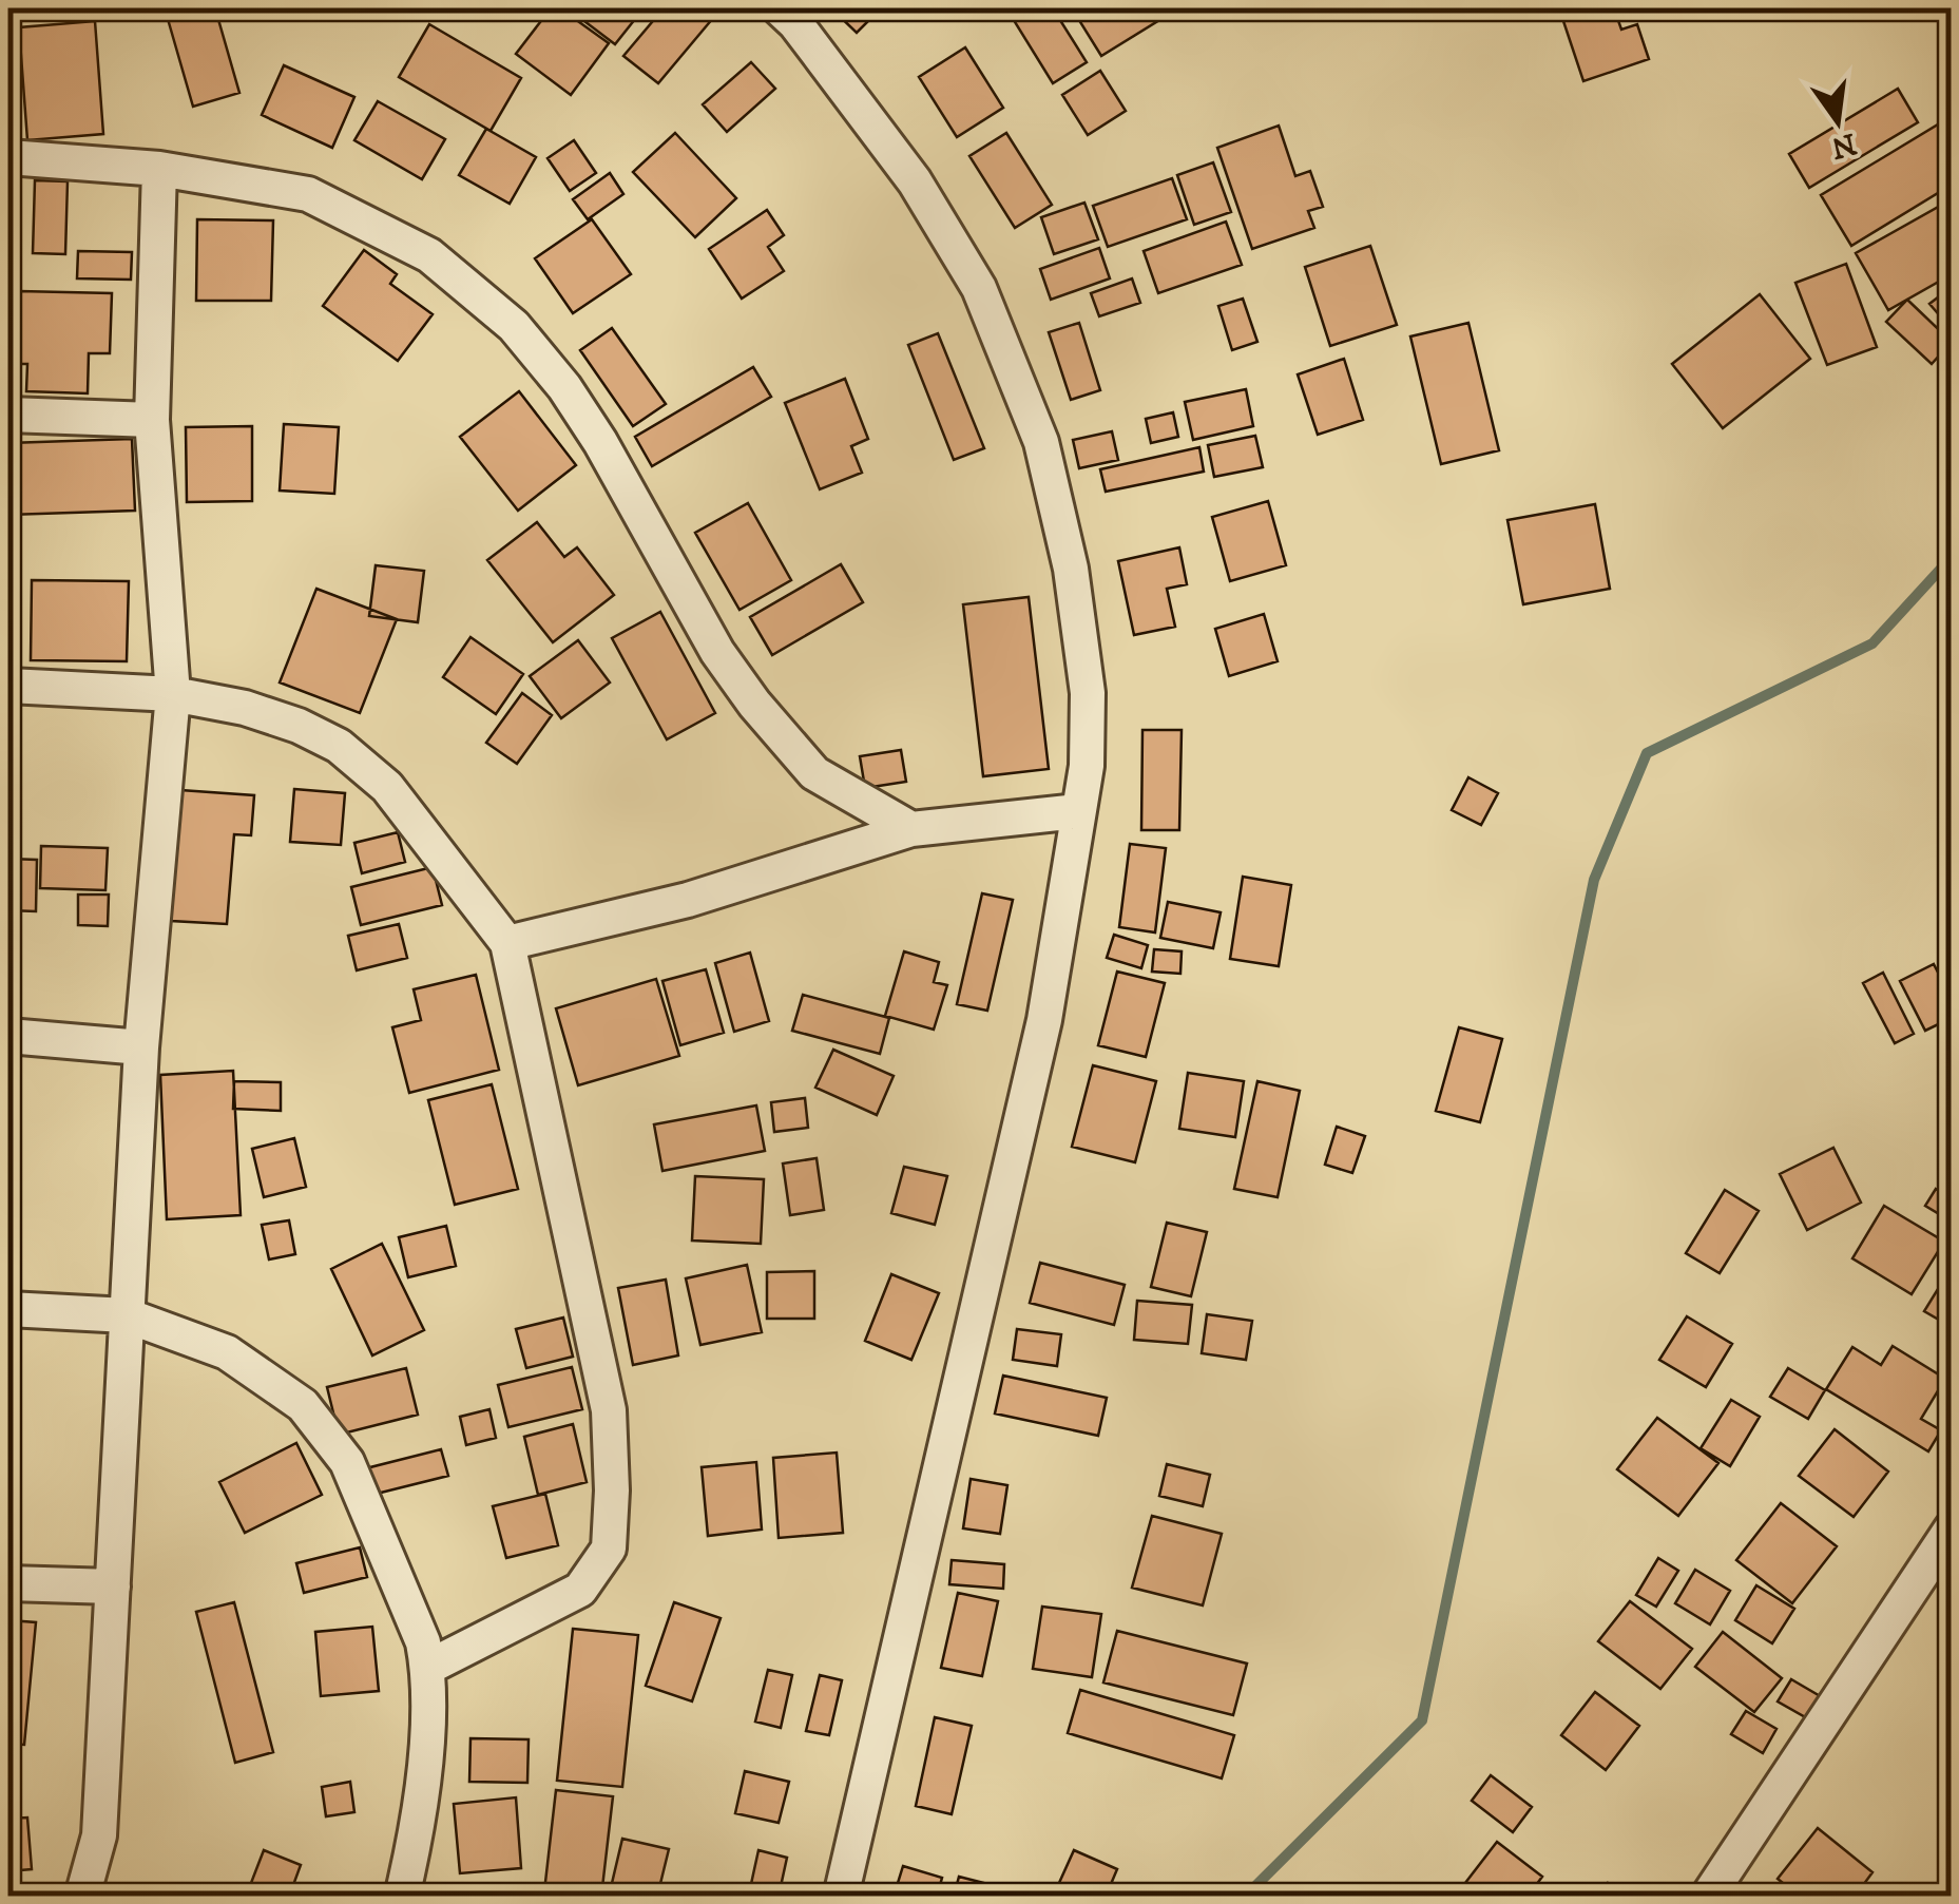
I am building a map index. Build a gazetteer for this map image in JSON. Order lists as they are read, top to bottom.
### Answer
{
  "north": "bottom"
}
